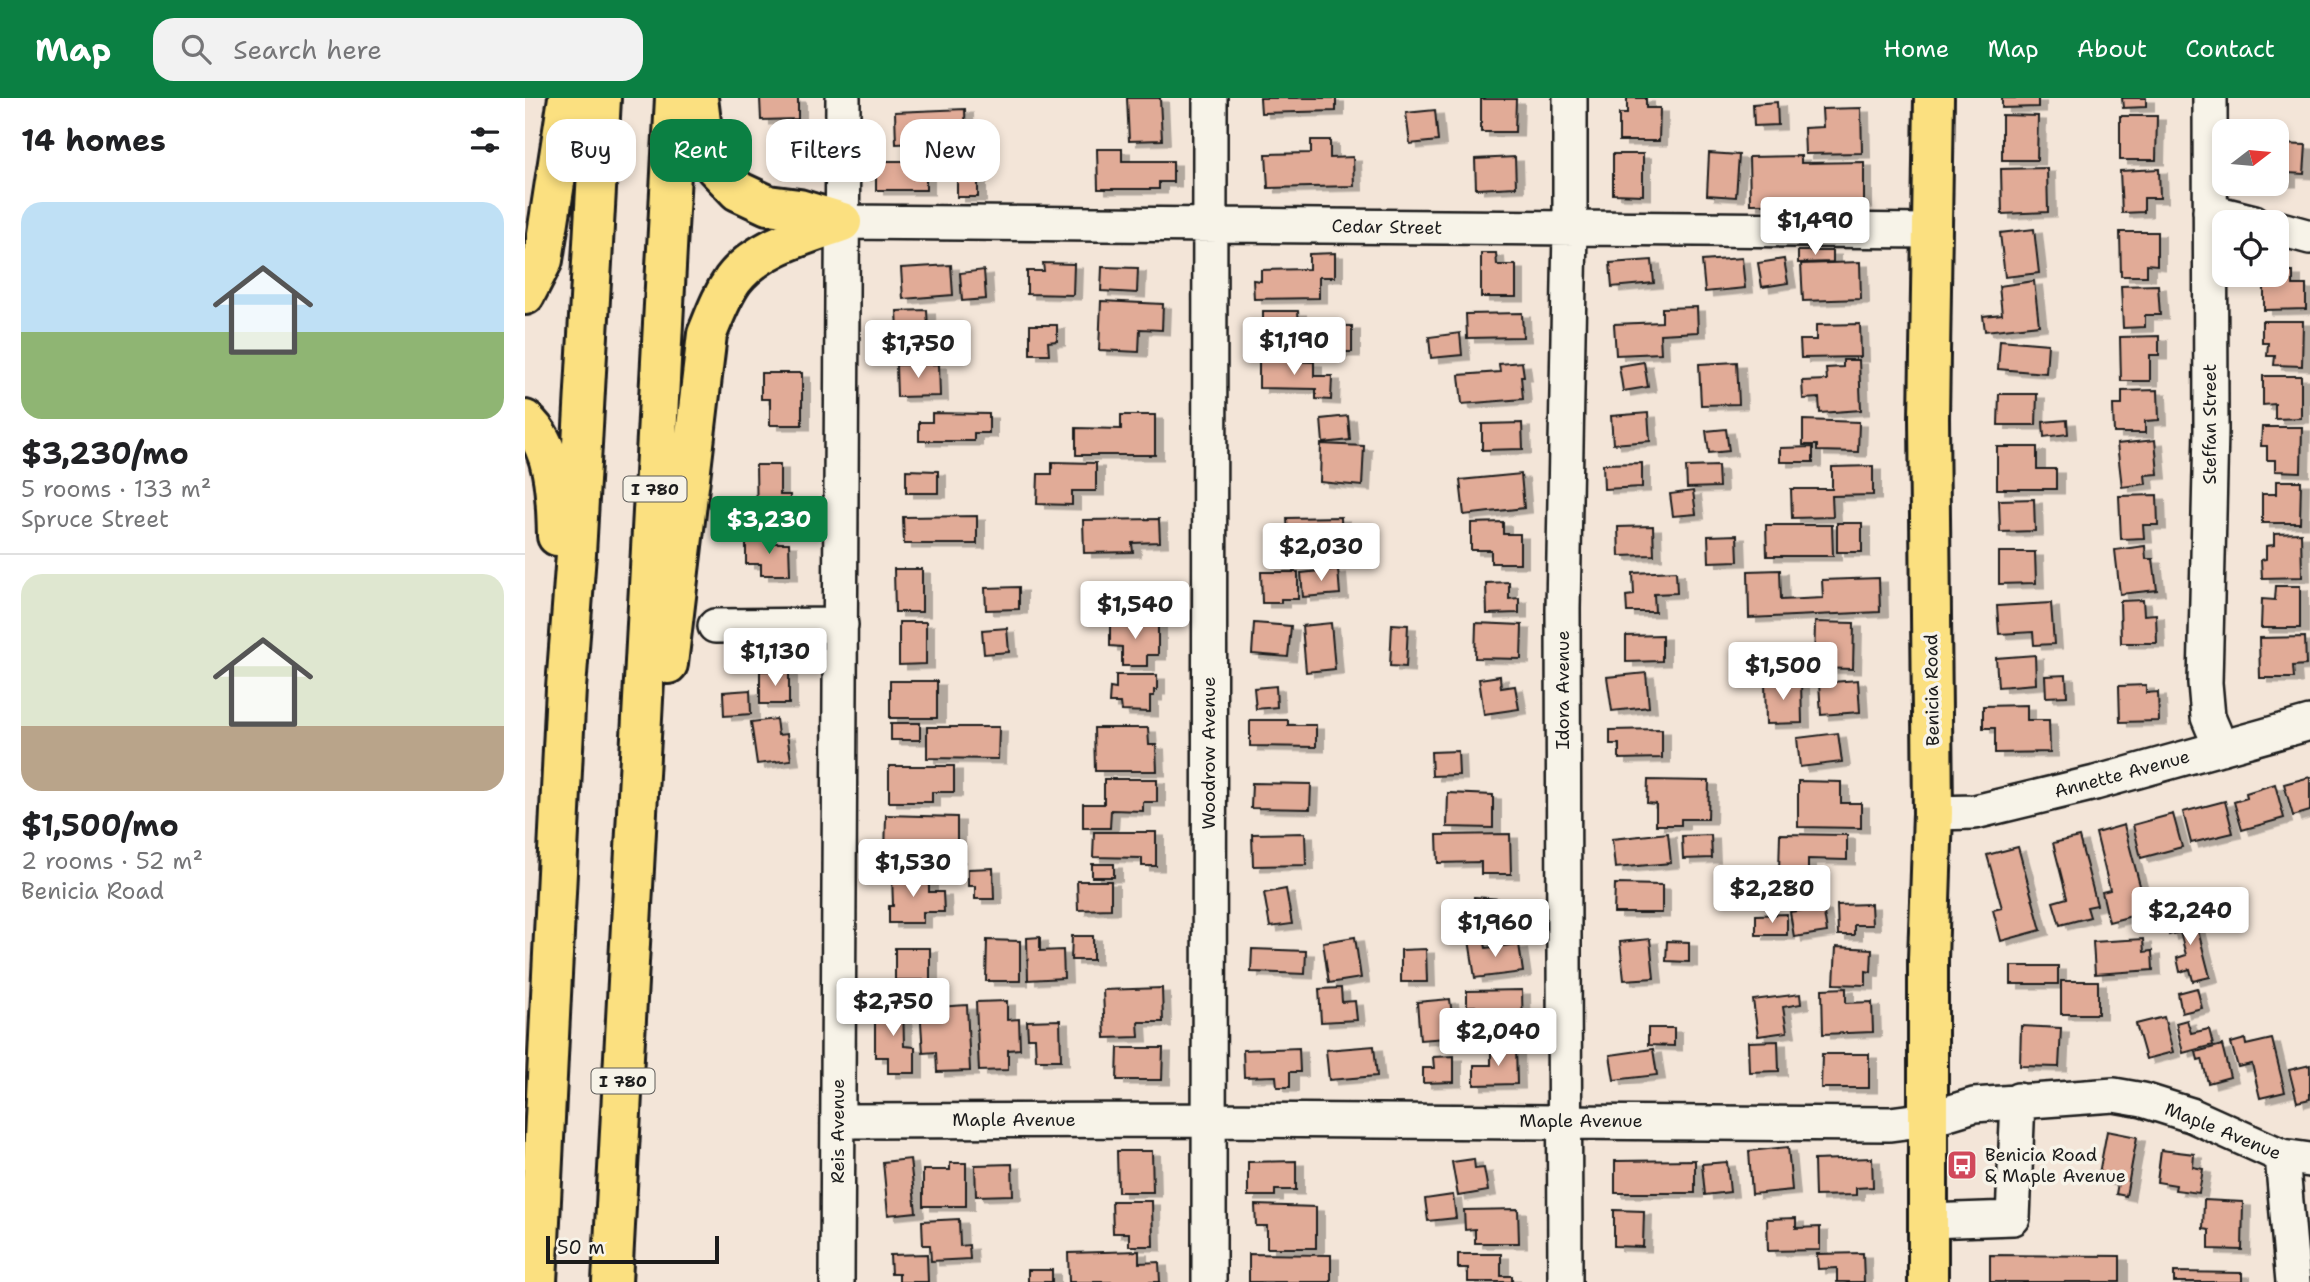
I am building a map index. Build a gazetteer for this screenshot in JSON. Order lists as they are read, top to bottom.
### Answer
{
  "streets": {
    "main road": ["I 780", "Benicia Road"],
    "street": [
      "Cedar Street",
      "Steffan Street",
      "Idora Avenue",
      "Woodrow Avenue",
      "Annette Avenue",
      "Maple Avenue",
      "Reis Avenue"
    ]
  },
  "crossings": [
    ["Cedar Street", "Idora Avenue"],
    ["Cedar Street", "Benicia Road"],
    ["Cedar Street", "Woodrow Avenue"],
    ["Cedar Street", "Reis Avenue"],
    ["Steffan Street", "Annette Avenue"],
    ["Idora Avenue", "Maple Avenue"],
    ["Benicia Road", "Annette Avenue"],
    ["Benicia Road", "Maple Avenue"],
    ["Woodrow Avenue", "Maple Avenue"],
    ["Maple Avenue", "Reis Avenue"]
  ],
  "places": {
    "bus stop": ["Benicia Road & Maple Avenue"]
  },
  "scale_bar": "50 m",
  "north": "right",
  "page": {
    "header": "Map",
    "search": "Search here",
    "nav": [
      "Home",
      "Map",
      "About",
      "Contact"
    ],
    "heading": "14 homes",
    "chip": [
      "Buy",
      "Rent",
      "Filters",
      "New"
    ],
    "list": [
      {
        "name": "$3,230/mo",
        "note": "5 rooms · 133 m² · Spruce Street"
      },
      {
        "name": "$1,500/mo",
        "note": "2 rooms · 52 m² · Benicia Road"
      }
    ],
    "price": [
      "$1,490",
      "$1,190",
      "$1,750",
      "$3,230",
      "$2,030",
      "$1,540",
      "$1,130",
      "$1,500",
      "$1,530",
      "$2,280",
      "$2,240",
      "$1,960",
      "$2,750",
      "$2,040"
    ],
    "scale": "50 m"
  }
}
